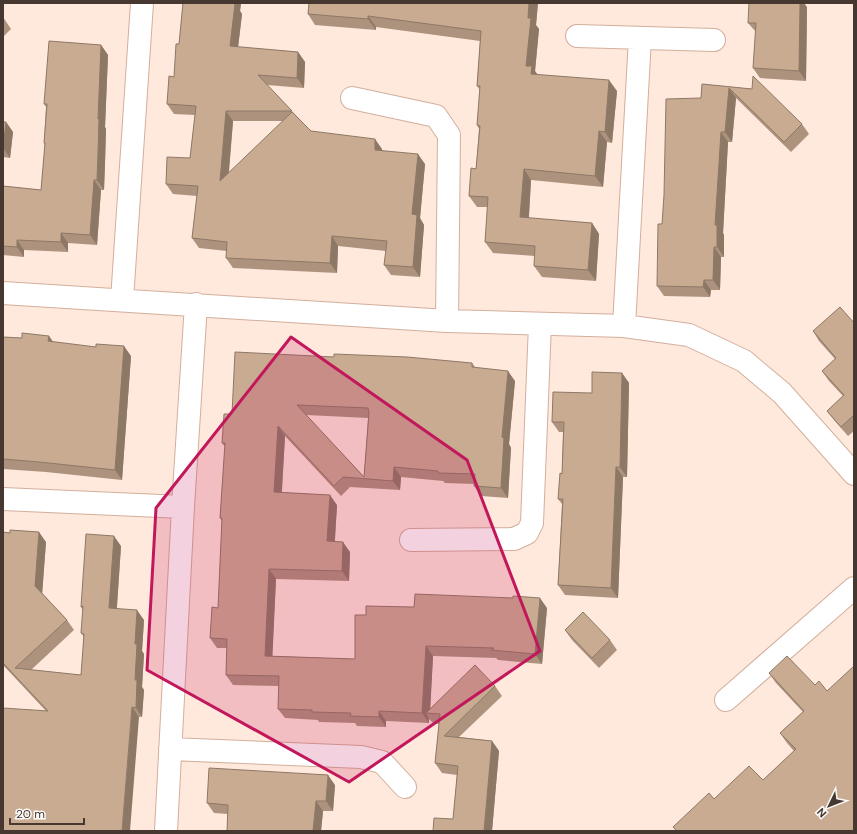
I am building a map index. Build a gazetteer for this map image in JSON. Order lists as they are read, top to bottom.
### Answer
{
  "scale_bar": "20 m",
  "north": "bottom left"
}
